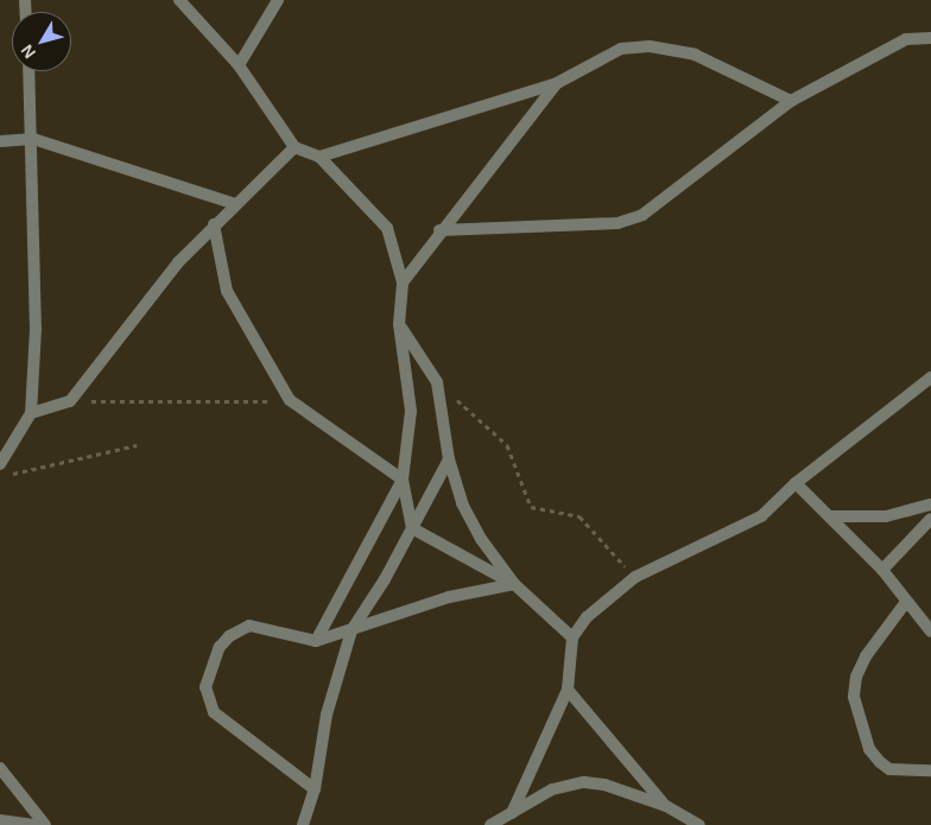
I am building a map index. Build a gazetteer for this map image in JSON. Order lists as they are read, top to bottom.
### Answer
{
  "north": "bottom left"
}
